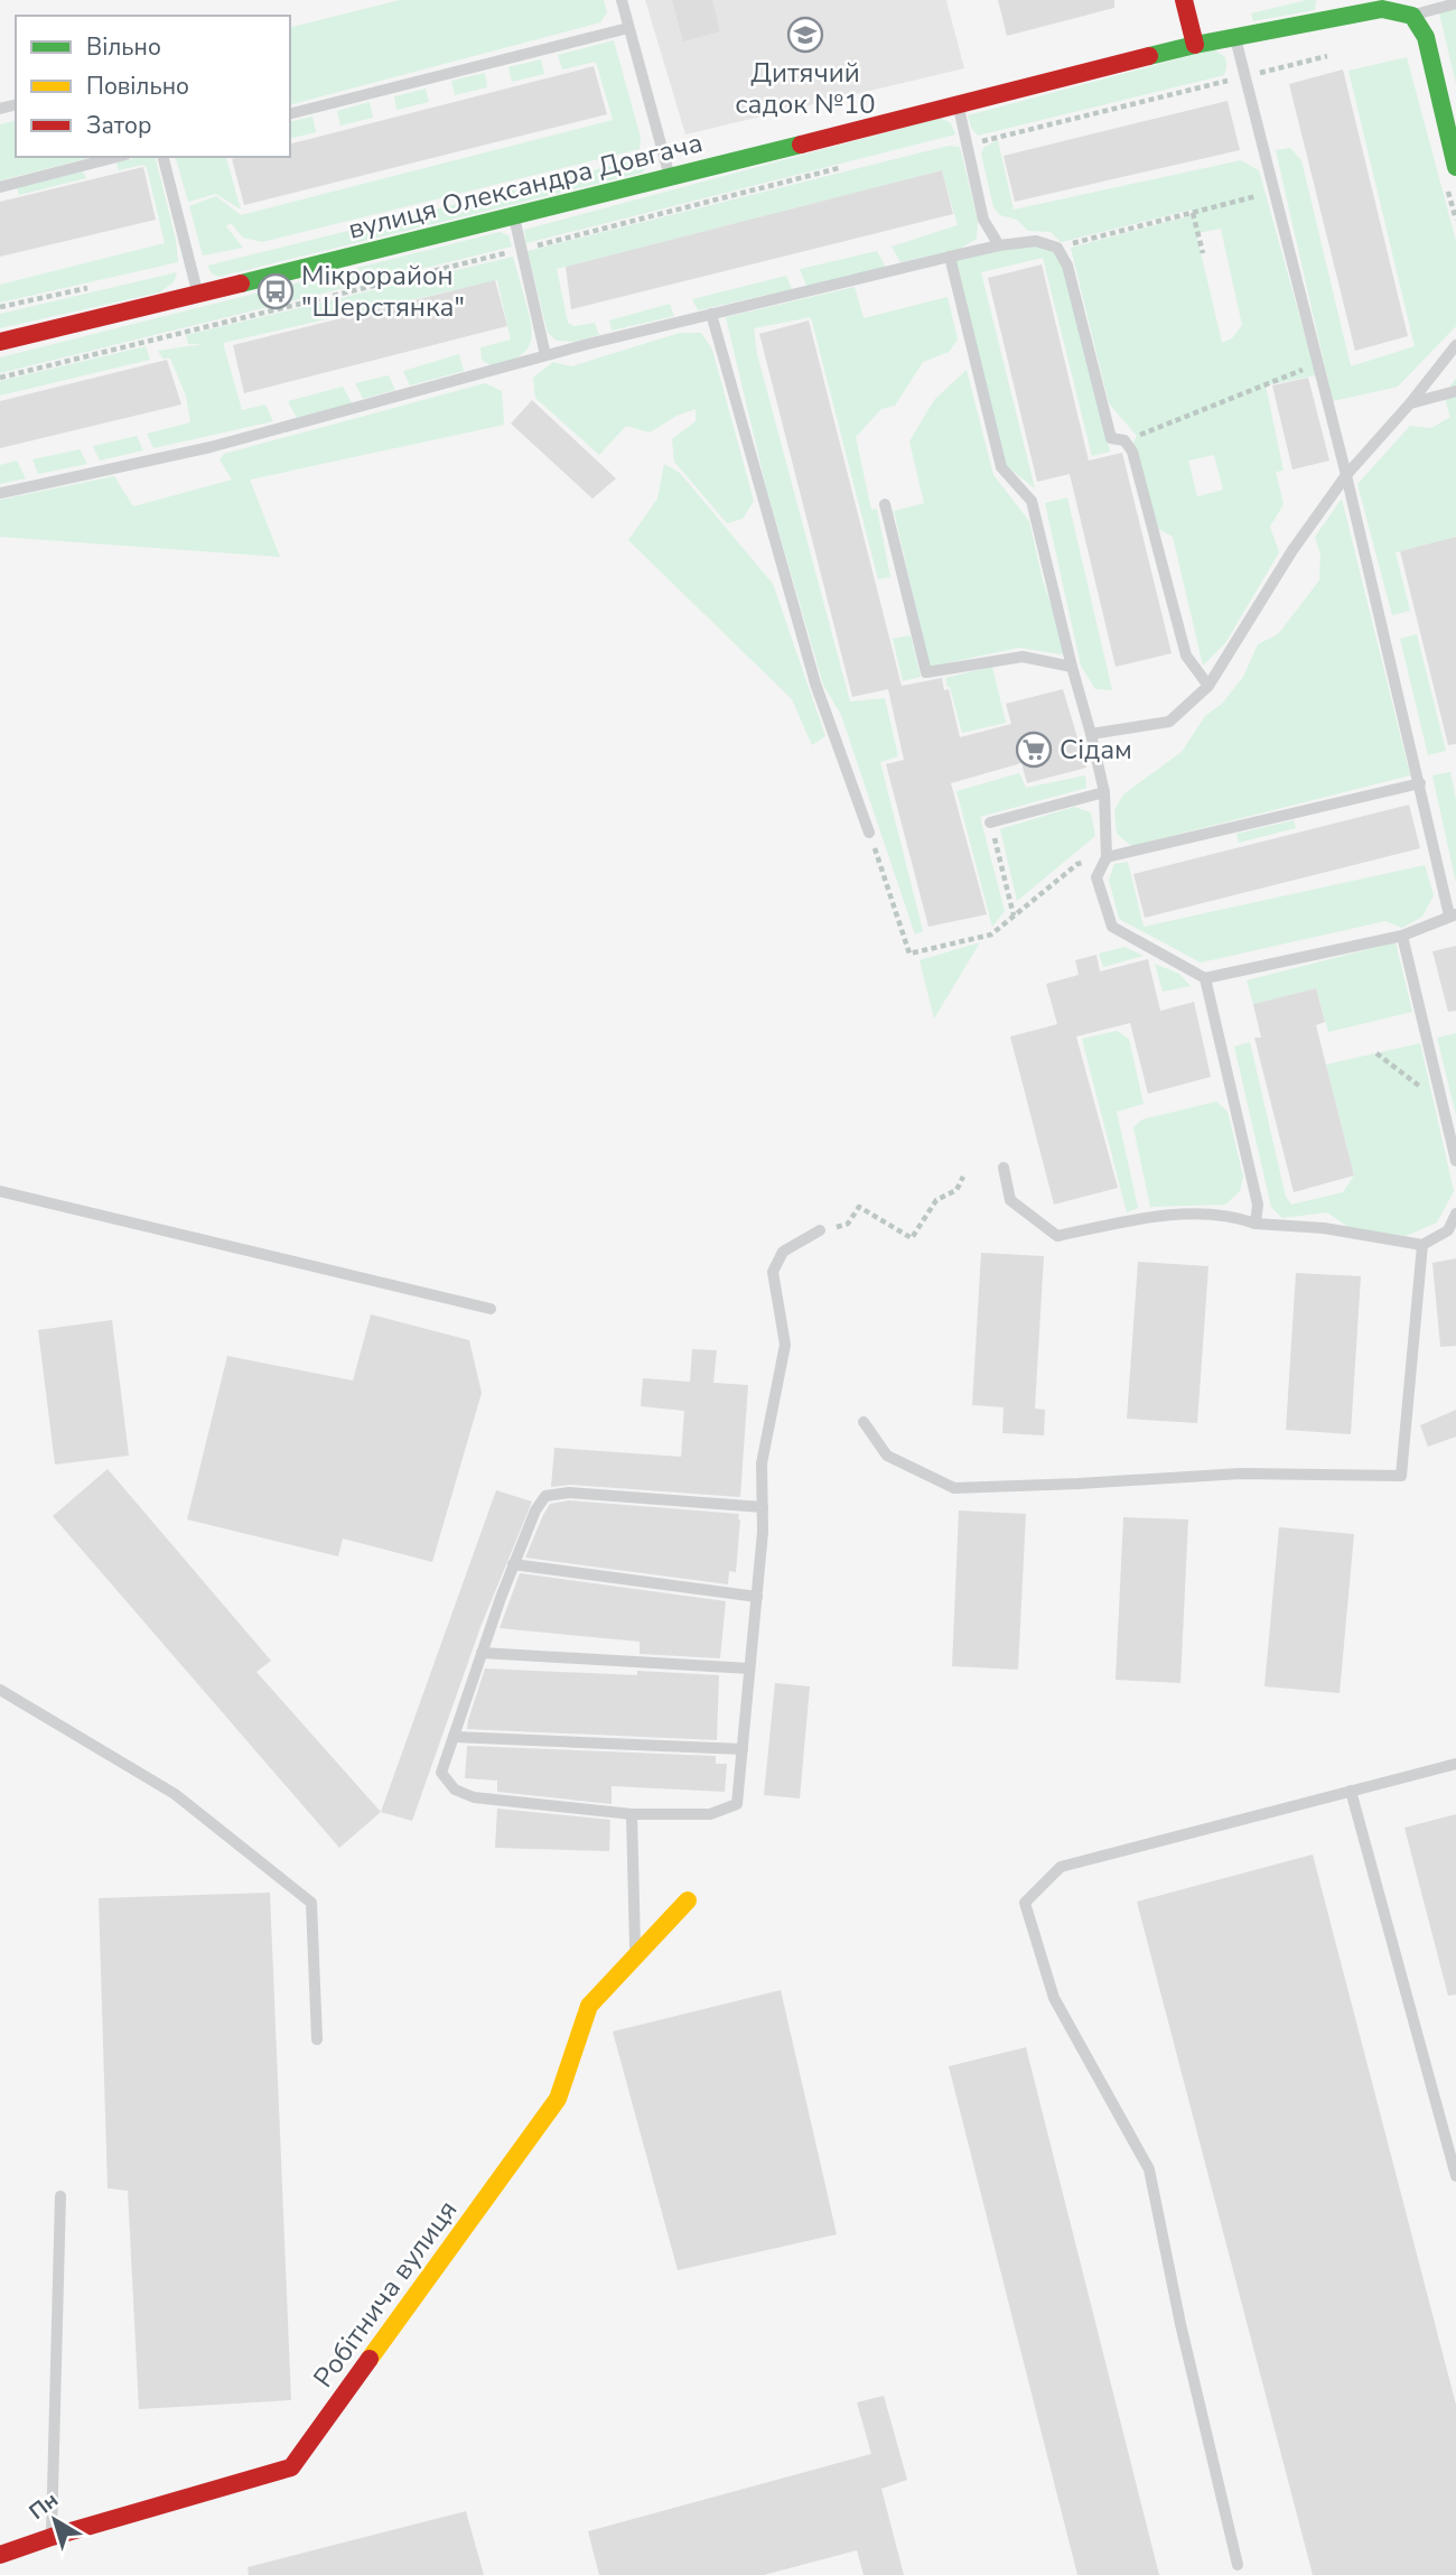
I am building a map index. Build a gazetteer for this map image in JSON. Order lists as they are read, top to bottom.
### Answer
{
  "streets": {
    "street": ["вулиця Олександра Довгача", "Робітнича вулиця"]
  },
  "places": {
    "school or university": ["Дитячий садок №10"],
    "bus stop": ["Мікрорайон \"Шерстянка\""],
    "supermarket": ["Сідам"]
  },
  "legend": ["Вільно", "Повільно", "Затор"],
  "north": "top left"
}
